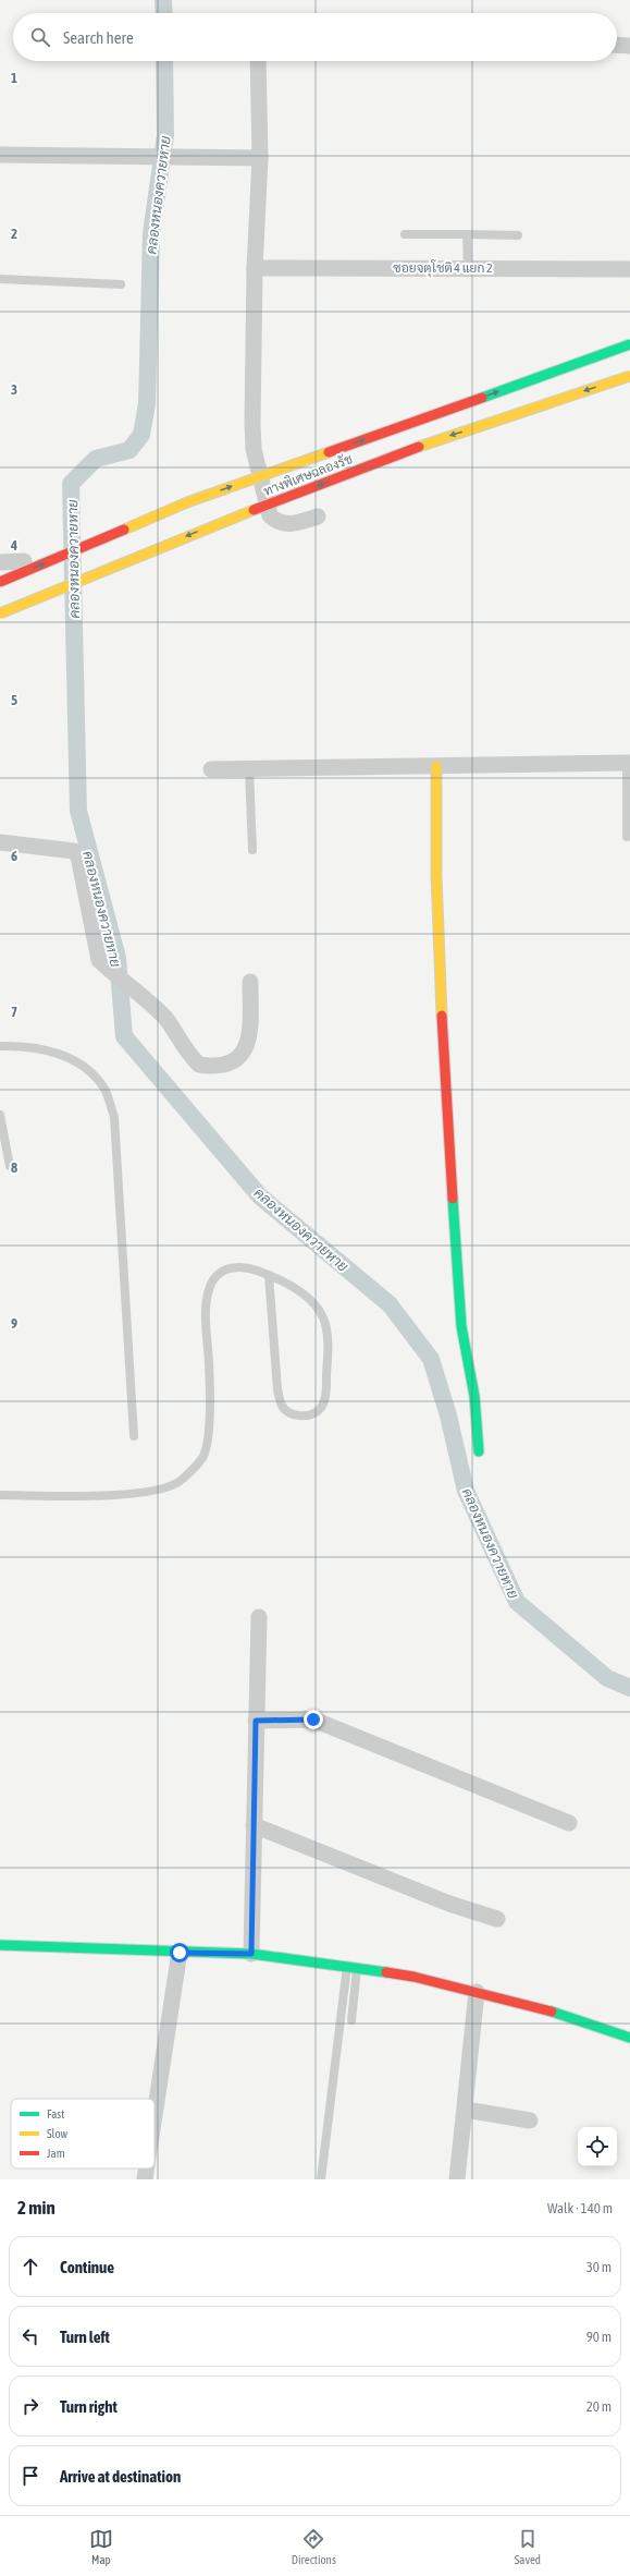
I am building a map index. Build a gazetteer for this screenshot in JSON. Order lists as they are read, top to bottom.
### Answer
{
  "streets": {
    "main road": ["ทางพิเศษฉลองรัช"],
    "street": ["ซอยจตุโชติ 4 แยก 2"]
  },
  "water": ["คลองหนองควายหาย"],
  "legend": ["Fast", "Slow", "Jam"],
  "page": {
    "search": "Search here",
    "heading": ["2 min", "Walk · 140 m"],
    "list": [
      ["Continue", "30 m"],
      ["Turn left", "90 m"],
      ["Turn right", "20 m"],
      "Arrive at destination"
    ],
    "nav": ["Map", "Directions", "Saved"]
  },
  "grid": {
    "rows": [
      "1",
      "2",
      "3",
      "4",
      "5",
      "6",
      "7",
      "8",
      "9"
    ]
  }
}
